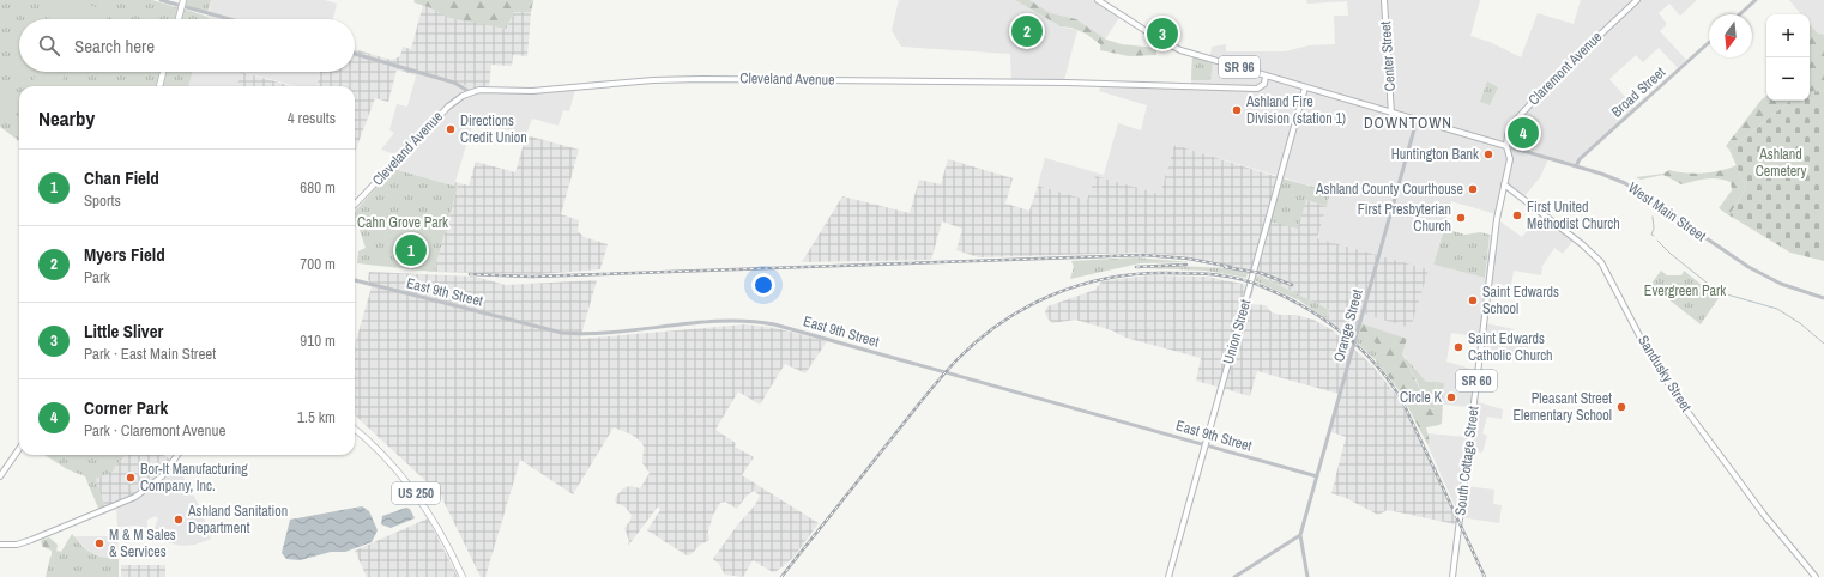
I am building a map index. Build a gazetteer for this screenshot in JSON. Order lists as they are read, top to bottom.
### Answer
{
  "streets": {
    "highway": ["US 250"],
    "main road": [
      "Center Street",
      "SR 96",
      "Claremont Avenue",
      "Cleveland Avenue",
      "West Main Street",
      "Union Street",
      "Sandusky Street",
      "SR 60",
      "South Cottage Street"
    ],
    "street": ["Broad Street", "East 9th Street", "Orange Street"]
  },
  "crossings": [
    ["Center Street", "SR 96"],
    ["Center Street", "West Main Street"],
    ["SR 96", "Cleveland Avenue"],
    ["SR 96", "West Main Street"],
    ["SR 96", "Union Street"],
    ["Claremont Avenue", "West Main Street"],
    ["Claremont Avenue", "South Cottage Street"],
    ["Broad Street", "West Main Street"],
    ["West Main Street", "Orange Street"],
    ["West Main Street", "South Cottage Street"],
    ["East 9th Street", "Orange Street"],
    ["East 9th Street", "Union Street"],
    ["Sandusky Street", "South Cottage Street"]
  ],
  "districts": ["DOWNTOWN"],
  "parks": ["Ashland Cemetery", "Cahn Grove Park", "Evergreen Park"],
  "places": [
    "Ashland Fire Division (station 1)",
    "Directions Credit Union",
    "Huntington Bank",
    "Ashland County Courthouse",
    "First United Methodist Church",
    "First Presbyterian Church",
    "Saint Edwards School",
    "Saint Edwards Catholic Church",
    "Circle K",
    "Pleasant Street Elementary School",
    "Bor-It Manufacturing Company, Inc.",
    "Ashland Sanitation Department",
    "M & M Sales & Services"
  ],
  "north": "bottom",
  "page": {
    "pins": [
      "2",
      "3",
      "4",
      "1"
    ],
    "map_buttons": ["+", "−"],
    "search": "Search here",
    "heading": ["Nearby", "4 results"],
    "list": [
      {
        "mark": "1",
        "name": "Chan Field",
        "note": "Sports",
        "value": "680 m"
      },
      {
        "mark": "2",
        "name": "Myers Field",
        "note": "Park",
        "value": "700 m"
      },
      {
        "mark": "3",
        "name": "Little Sliver",
        "note": "Park · East Main Street",
        "value": "910 m"
      },
      {
        "mark": "4",
        "name": "Corner Park",
        "note": "Park · Claremont Avenue",
        "value": "1.5 km"
      }
    ]
  }
}
